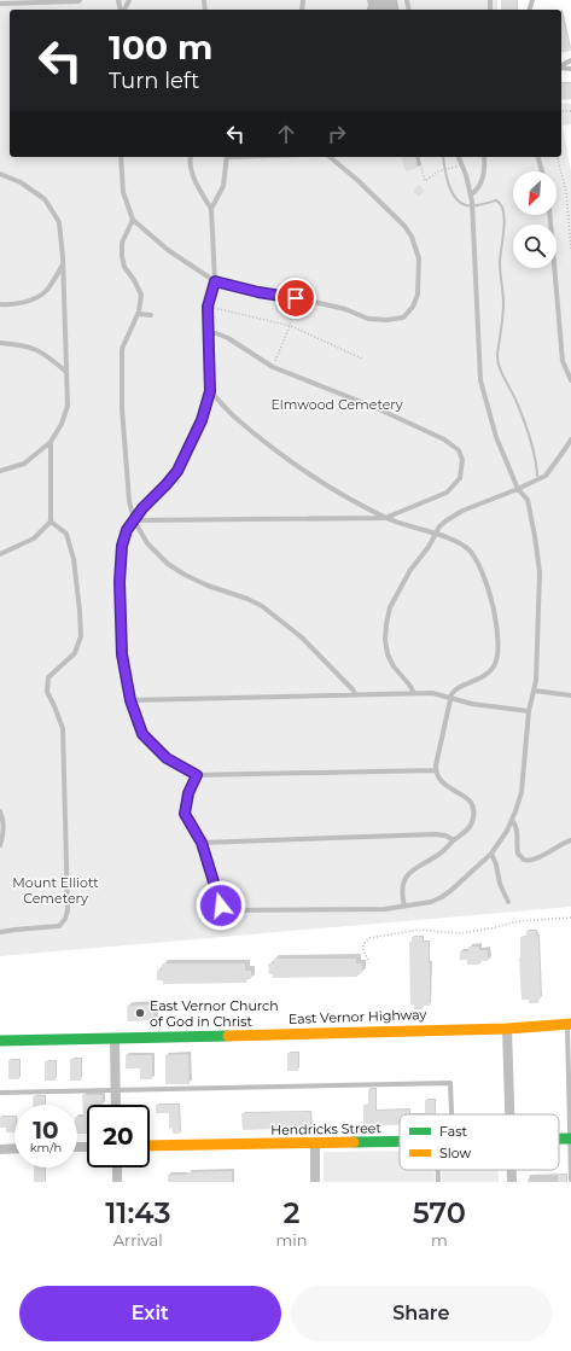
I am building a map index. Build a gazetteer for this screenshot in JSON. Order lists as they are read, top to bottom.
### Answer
{
  "streets": {
    "street": ["East Vernor Highway", "Hendricks Street"]
  },
  "parks": ["Elmwood Cemetery", "Mount Elliott Cemetery"],
  "places": ["East Vernor Church of God in Christ"],
  "legend": ["Fast", "Slow"],
  "north": "bottom left",
  "page": {
    "turn": ["100 m", "Turn left"],
    "speed": "10 km/h",
    "limit": "20",
    "eta": [
      "11:43",
      "Arrival",
      "2",
      "min",
      "570",
      "m"
    ],
    "buttons": ["Exit", "Share"]
  }
}
